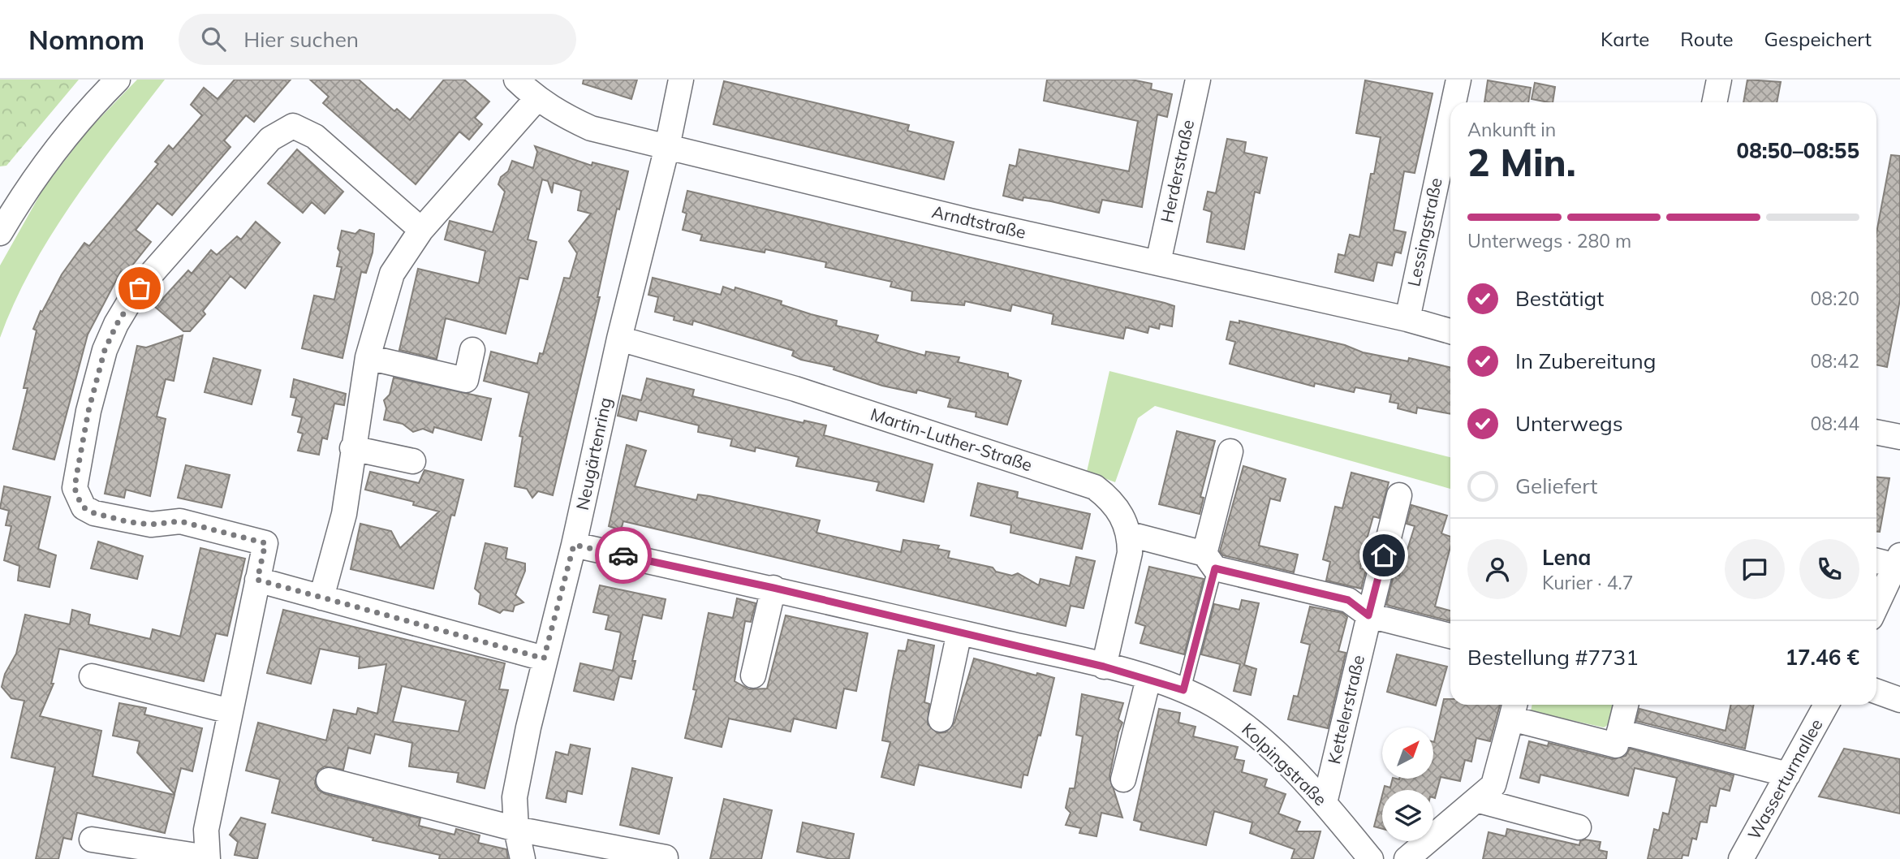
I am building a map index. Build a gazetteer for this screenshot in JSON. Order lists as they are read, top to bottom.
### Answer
{
  "streets": {
    "street": [
      "Herderstraße",
      "Arndtstraße",
      "Lessingstraße",
      "Martin-Luther-Straße",
      "Neugärtenring",
      "Kettelerstraße",
      "Kolpingstraße",
      "Wasserturmallee"
    ]
  },
  "crossings": [
    ["Herderstraße", "Arndtstraße"],
    ["Arndtstraße", "Lessingstraße"],
    ["Arndtstraße", "Neugärtenring"],
    ["Martin-Luther-Straße", "Neugärtenring"],
    ["Neugärtenring", "Kolpingstraße"],
    ["Kettelerstraße", "Kolpingstraße"]
  ],
  "north": "top right",
  "page": {
    "header": "Nomnom",
    "search": "Hier suchen",
    "nav": ["Karte", "Route", "Gespeichert"],
    "heading": ["2 Min.", "Ankunft in", "08:50–08:55"],
    "panel": [
      "Lena",
      "Kurier · 4.7",
      "Bestellung #7731",
      "17.46 €"
    ],
    "bar": "Unterwegs · 280 m",
    "list": [
      ["Bestätigt", "08:20"],
      ["In Zubereitung", "08:42"],
      ["Unterwegs", "08:44"],
      "Geliefert"
    ]
  }
}
